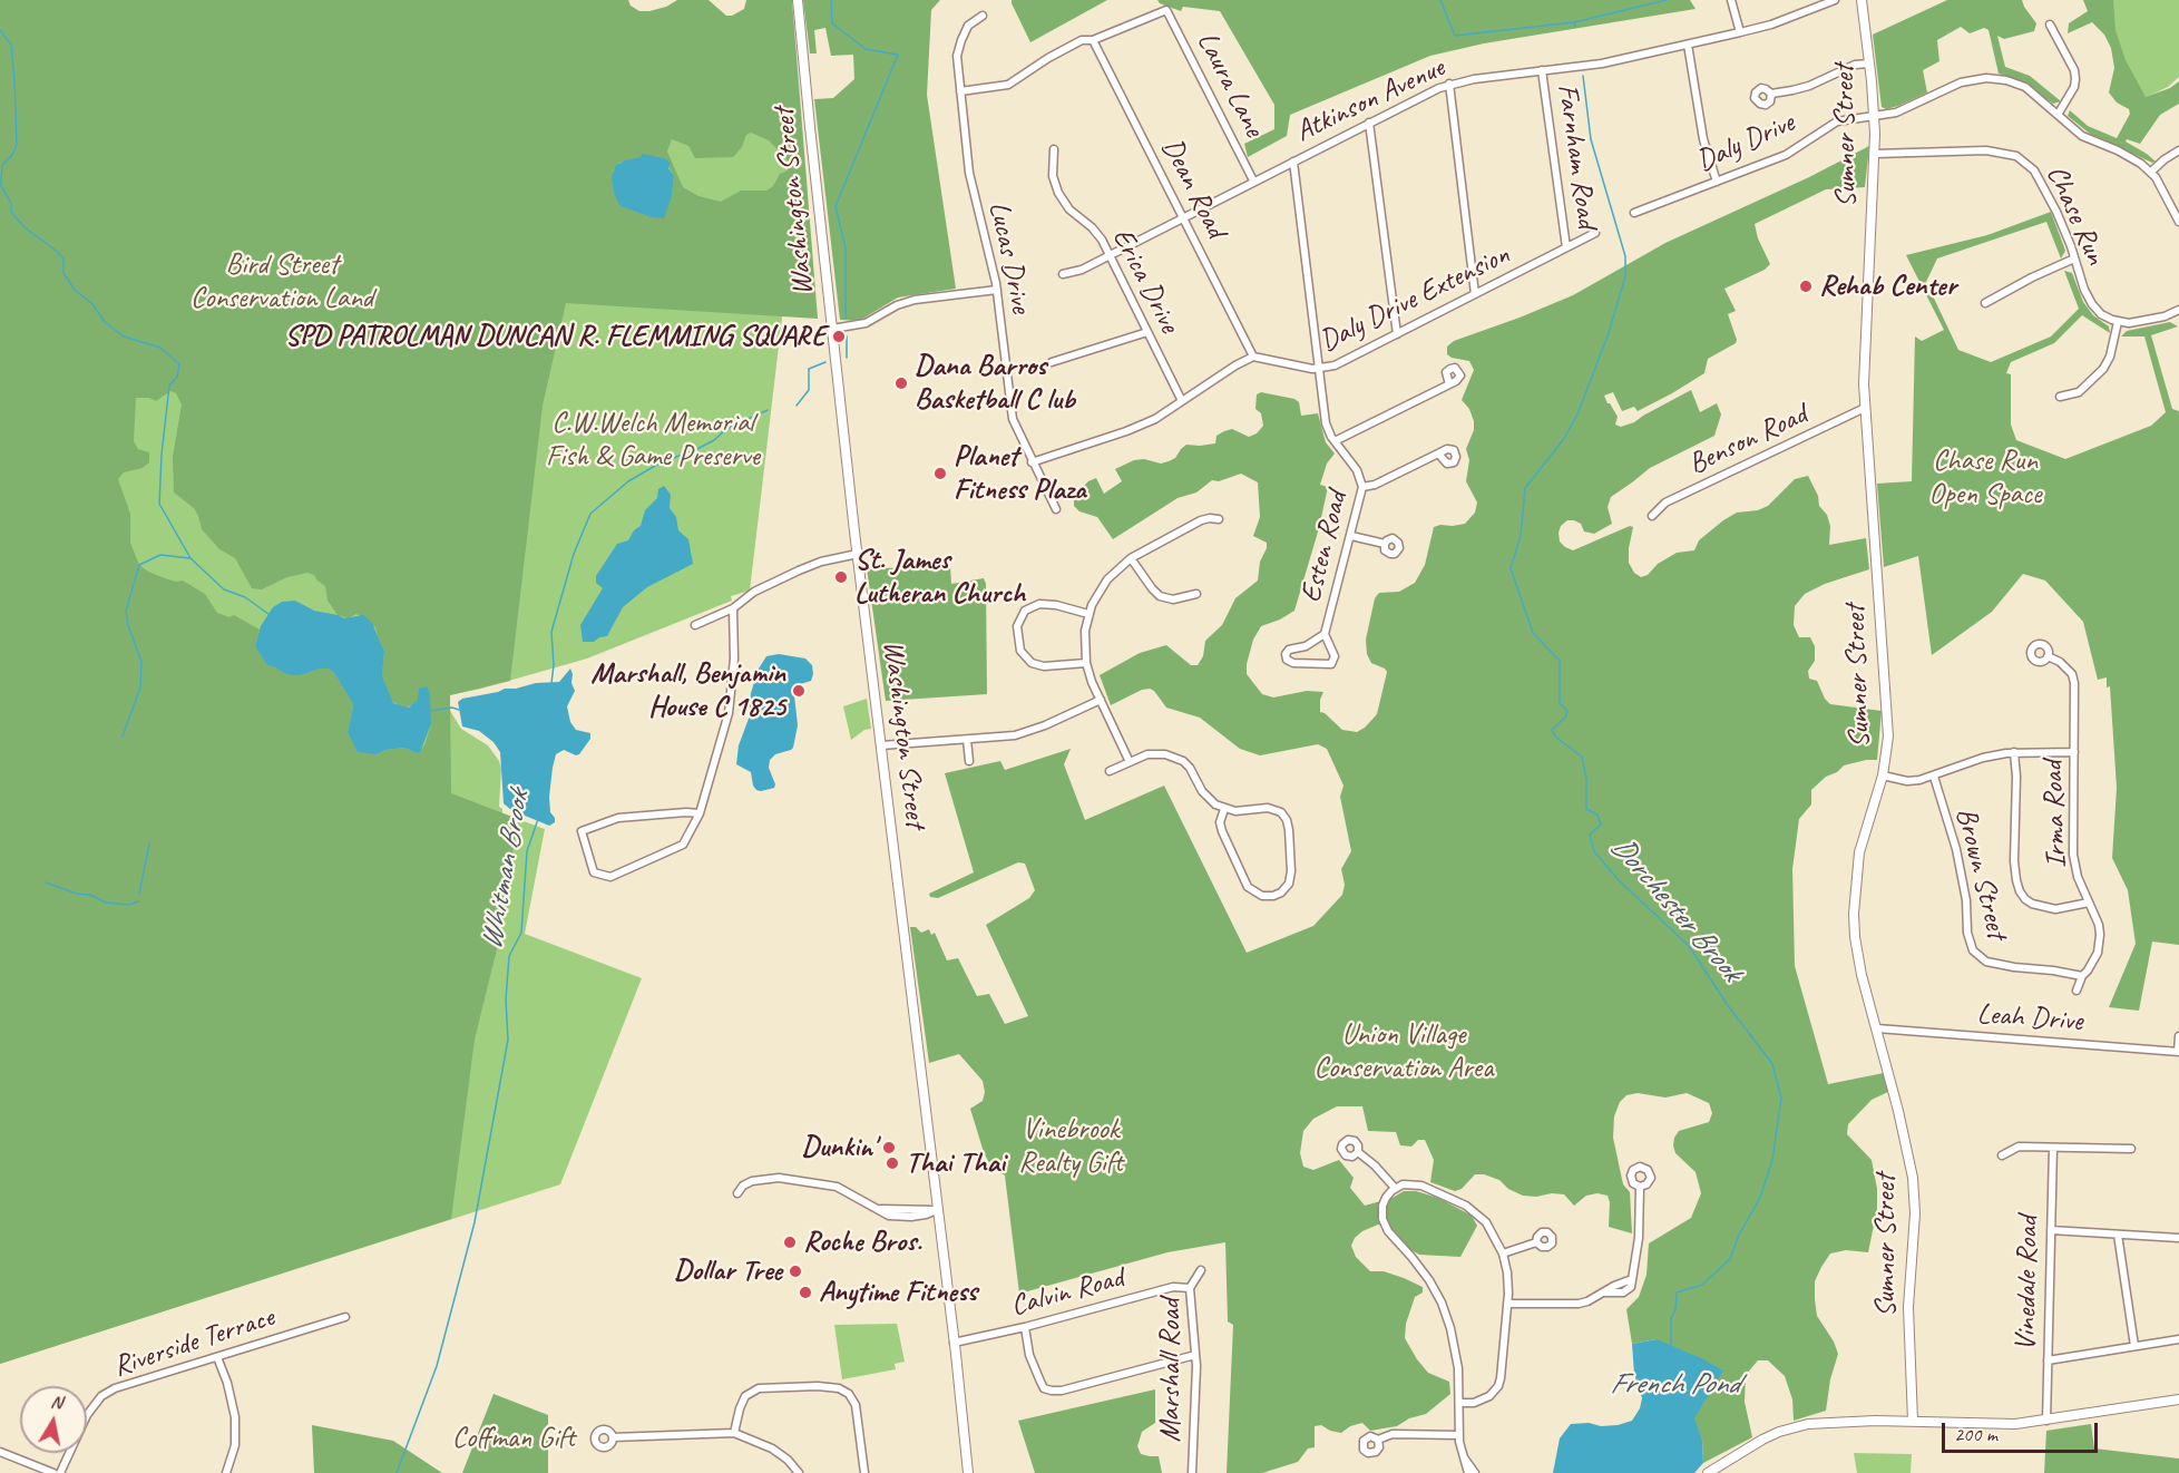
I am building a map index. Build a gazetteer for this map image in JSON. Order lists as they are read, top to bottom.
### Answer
{
  "streets": {
    "main road": ["Sumner Street", "Washington Street"],
    "street": [
      "Laura Lane",
      "Atkinson Avenue",
      "Daly Drive",
      "Farnham Road",
      "Dean Road",
      "Chase Run",
      "Lucas Drive",
      "Erica Drive",
      "Daly Drive Extension",
      "Benson Road",
      "Esten Road",
      "Irma Road",
      "Brown Street",
      "Leah Drive",
      "Vinedale Road",
      "Calvin Road",
      "Riverside Terrace",
      "Marshall Road"
    ]
  },
  "crossings": [
    ["Laura Lane", "Atkinson Avenue"],
    ["Laura Lane", "Dean Road"],
    ["Atkinson Avenue", "Farnham Road"],
    ["Atkinson Avenue", "Dean Road"],
    ["Atkinson Avenue", "Erica Drive"],
    ["Atkinson Avenue", "Esten Road"],
    ["Sumner Street", "Daly Drive"],
    ["Sumner Street", "Chase Run"],
    ["Sumner Street", "Benson Road"],
    ["Sumner Street", "Leah Drive"],
    ["Daly Drive", "Chase Run"],
    ["Farnham Road", "Daly Drive Extension"],
    ["Dean Road", "Daly Drive Extension"],
    ["Washington Street", "Calvin Road"],
    ["Daly Drive Extension", "Esten Road"],
    ["Irma Road", "Brown Street"],
    ["Calvin Road", "Marshall Road"]
  ],
  "water": ["Whitman Brook", "Dorchester Brook", "French Pond"],
  "parks": [
    "Bird Street Conservation Land",
    "C.W.Welch Memorial Fish & Game Preserve",
    "Chase Run Open Space",
    "Union Village Conservation Area",
    "Vinebrook Realty Gift",
    "Coffman Gift"
  ],
  "places": [
    "Rehab Center",
    "SPD PATROLMAN DUNCAN R. FLEMMING SQUARE",
    "Dana Barros Basketball C lub",
    "Planet Fitness Plaza",
    "St. James Lutheran Church",
    "Marshall, Benjamin House C 1825",
    "Dunkin'",
    "Thai Thai",
    "Roche Bros.",
    "Dollar Tree",
    "Anytime Fitness"
  ],
  "scale_bar": "200 m",
  "north": "top"
}
